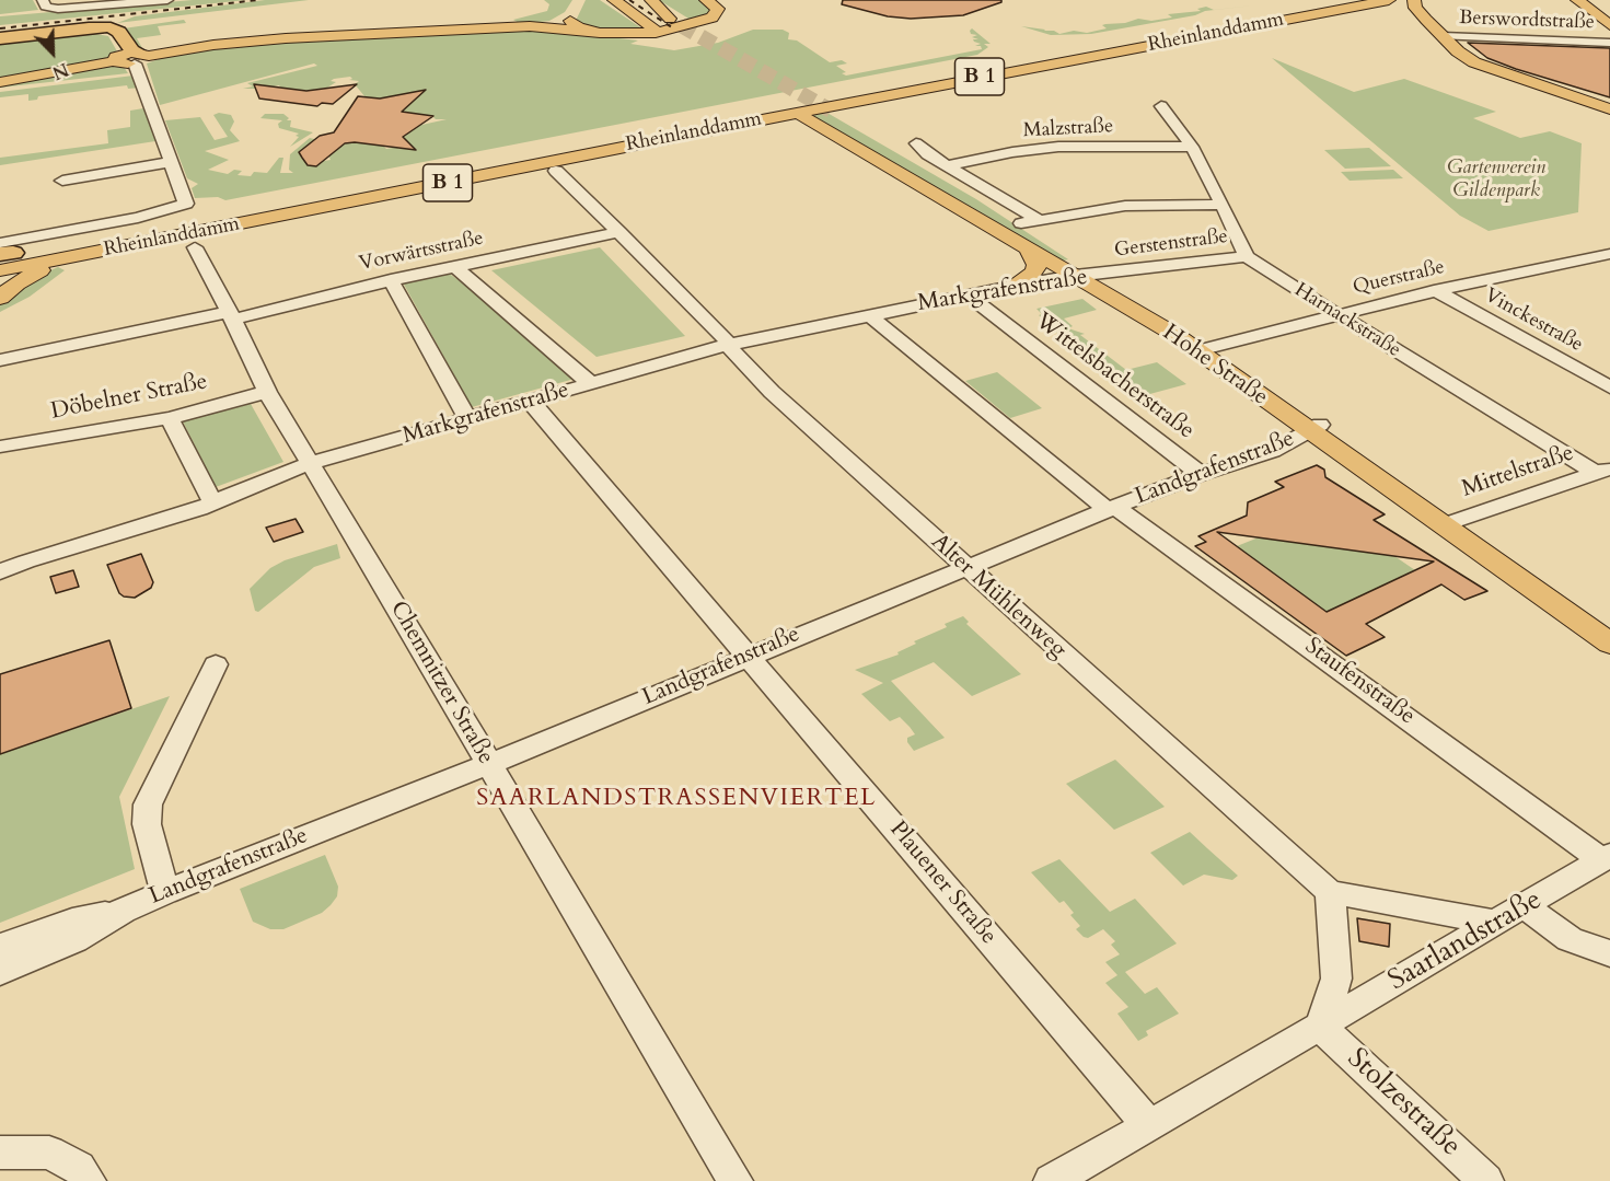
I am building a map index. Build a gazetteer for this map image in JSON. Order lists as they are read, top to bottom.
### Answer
{
  "streets": {
    "main road": ["Rheinlanddamm", "B 1", "Hohe Straße"],
    "street": [
      "Berswordtstraße",
      "Malzstraße",
      "Gerstenstraße",
      "Vorwärtsstraße",
      "Querstraße",
      "Markgrafenstraße",
      "Harnackstraße",
      "Vinckestraße",
      "Wittelsbacherstraße",
      "Döbelner Straße",
      "Landgrafenstraße",
      "Mittelstraße",
      "Alter Mühlenweg",
      "Staufenstraße",
      "Chemnitzer Straße",
      "Plauener Straße",
      "Saarlandstraße",
      "Stolzestraße"
    ]
  },
  "crossings": [
    ["Rheinlanddamm", "Alter Mühlenweg"],
    ["Malzstraße", "Hohe Straße"],
    ["Gerstenstraße", "Markgrafenstraße"],
    ["Gerstenstraße", "Harnackstraße"],
    ["Gerstenstraße", "Hohe Straße"],
    ["Vorwärtsstraße", "Alter Mühlenweg"],
    ["Vorwärtsstraße", "Chemnitzer Straße"],
    ["Querstraße", "Harnackstraße"],
    ["Querstraße", "Vinckestraße"],
    ["Querstraße", "Hohe Straße"],
    ["Markgrafenstraße", "Hohe Straße"],
    ["Markgrafenstraße", "Wittelsbacherstraße"],
    ["Markgrafenstraße", "Alter Mühlenweg"],
    ["Markgrafenstraße", "Staufenstraße"],
    ["Markgrafenstraße", "Chemnitzer Straße"],
    ["Markgrafenstraße", "Plauener Straße"],
    ["Harnackstraße", "Mittelstraße"],
    ["Hohe Straße", "Landgrafenstraße"],
    ["Hohe Straße", "Mittelstraße"],
    ["Wittelsbacherstraße", "Landgrafenstraße"],
    ["Döbelner Straße", "Chemnitzer Straße"],
    ["Landgrafenstraße", "Alter Mühlenweg"],
    ["Landgrafenstraße", "Staufenstraße"],
    ["Landgrafenstraße", "Chemnitzer Straße"],
    ["Landgrafenstraße", "Plauener Straße"],
    ["Staufenstraße", "Saarlandstraße"],
    ["Plauener Straße", "Saarlandstraße"],
    ["Saarlandstraße", "Stolzestraße"]
  ],
  "districts": ["SAARLANDSTRASSENVIERTEL"],
  "parks": ["Gartenverein Gildenpark"],
  "north": "bottom right"
}
